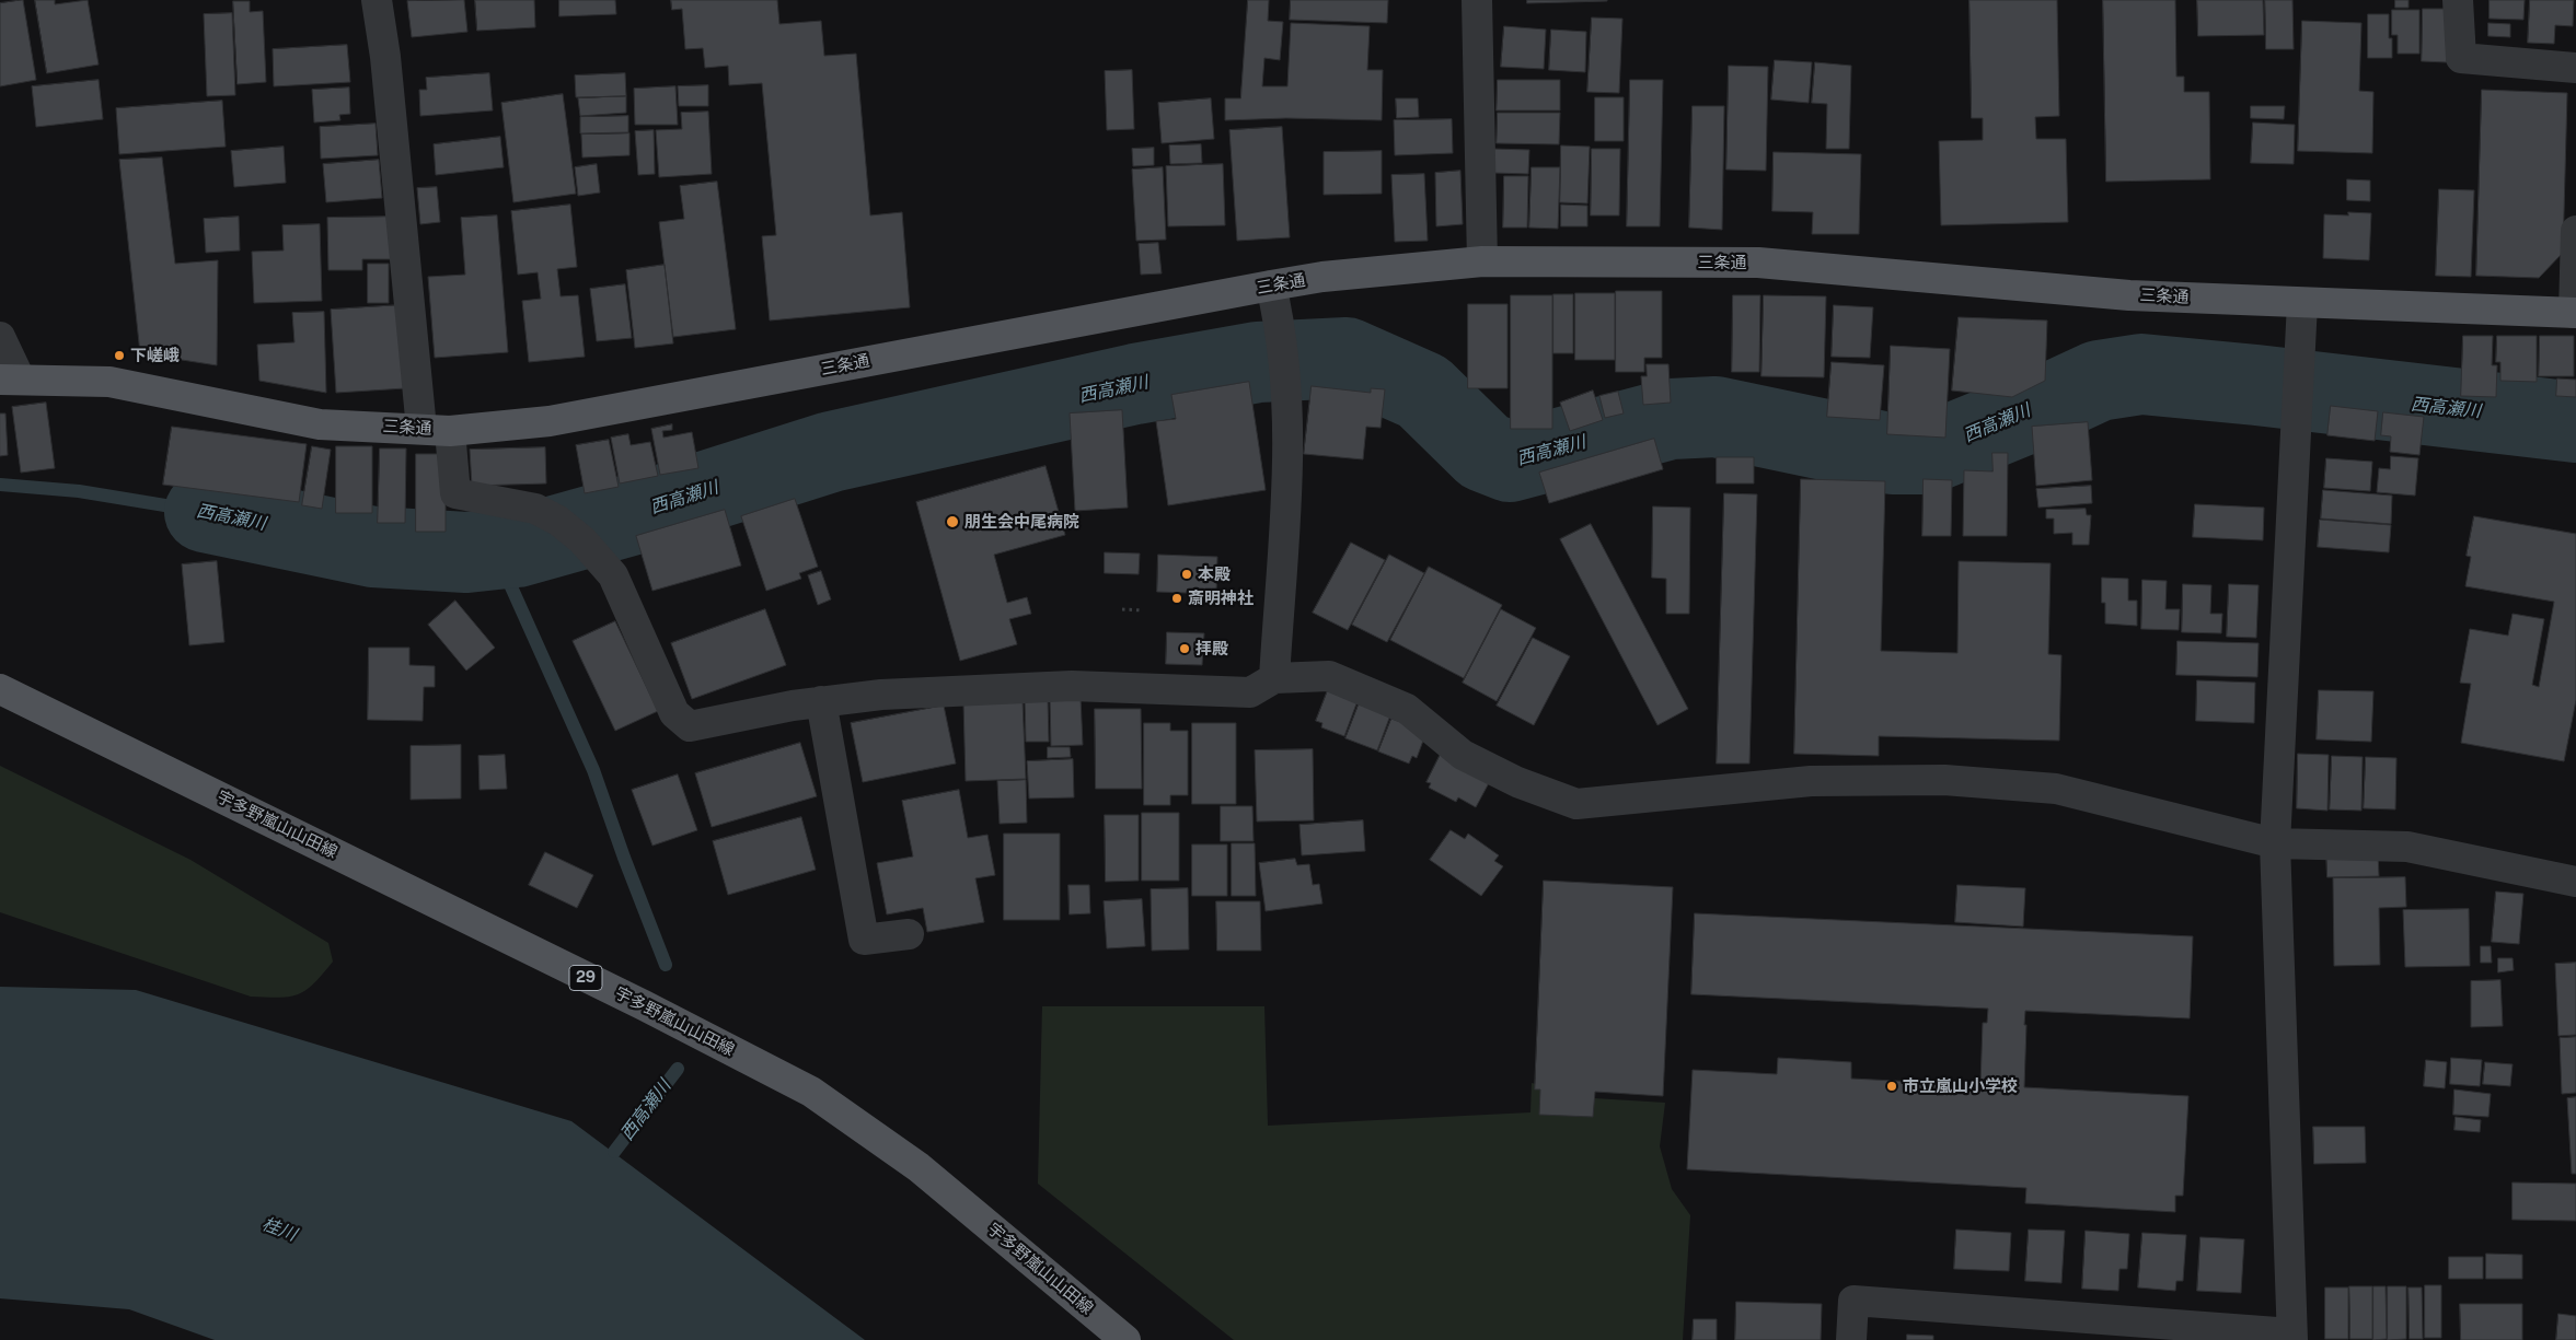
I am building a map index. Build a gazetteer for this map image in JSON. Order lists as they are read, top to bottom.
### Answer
{
  "streets": {
    "main road": ["三条通", "宇多野嵐山山田線", "29"]
  },
  "water": ["西高瀬川", "桂川"],
  "places": [
    "下嵯峨",
    "朋生会中尾病院",
    "本殿",
    "斎明神社",
    "拝殿",
    "市立嵐山小学校"
  ]
}
